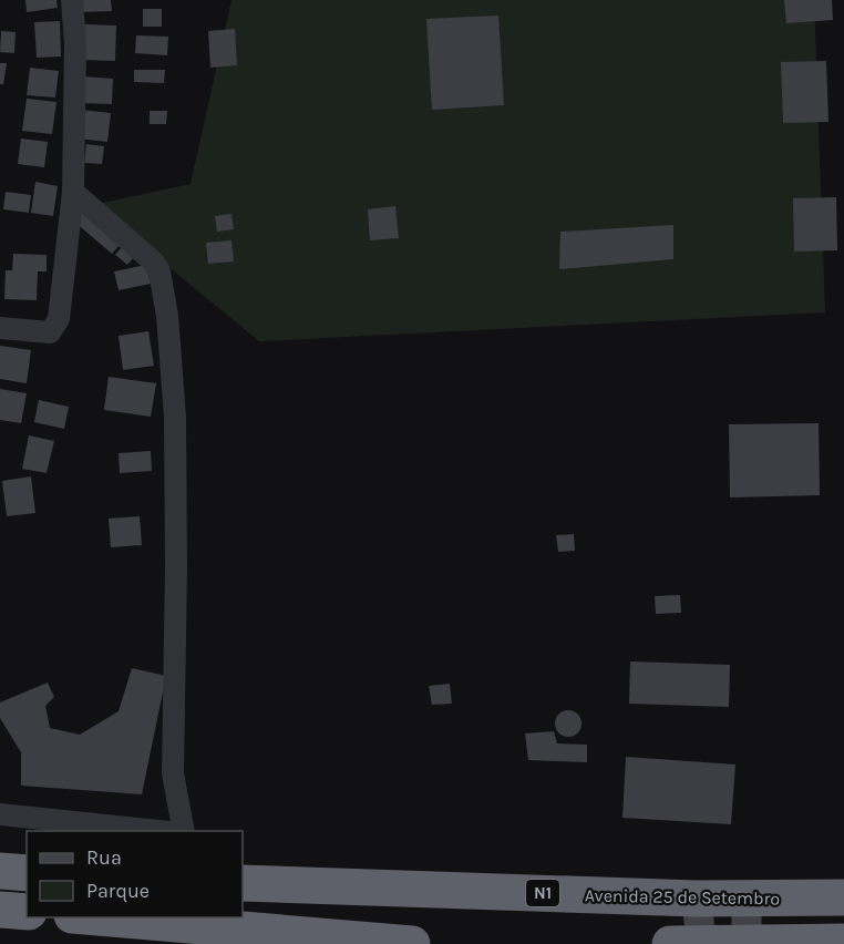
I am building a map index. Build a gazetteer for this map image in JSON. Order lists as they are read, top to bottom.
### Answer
{
  "streets": {
    "highway": ["N1", "Avenida 25 de Setembro"]
  },
  "legend": ["Rua", "Parque"]
}
